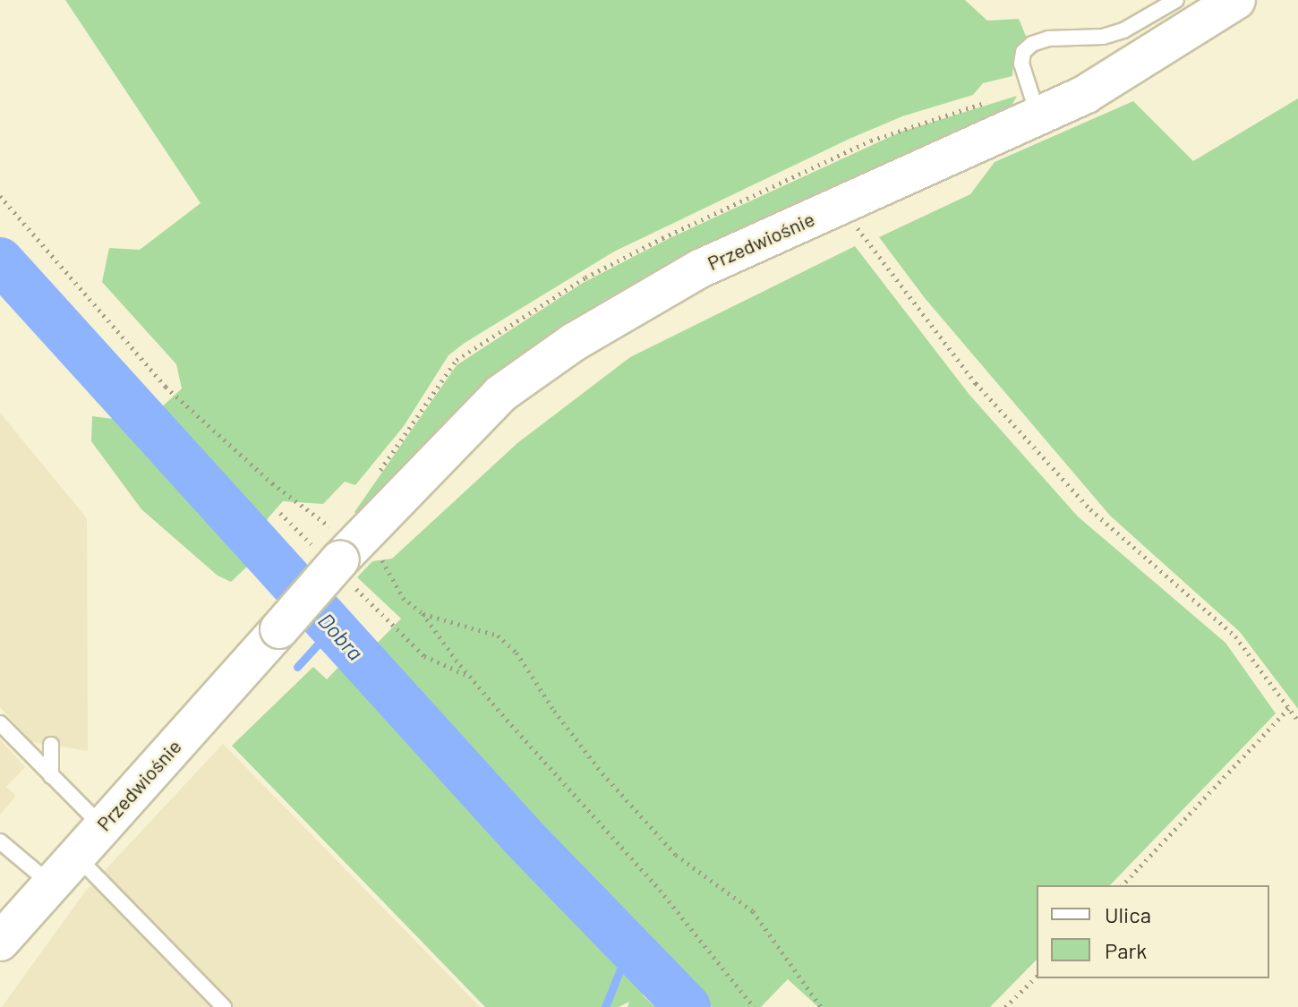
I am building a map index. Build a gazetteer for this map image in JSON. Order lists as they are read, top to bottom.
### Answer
{
  "streets": {
    "street": ["Przedwiośnie"]
  },
  "water": ["Dobra"],
  "legend": ["Ulica", "Park"]
}
